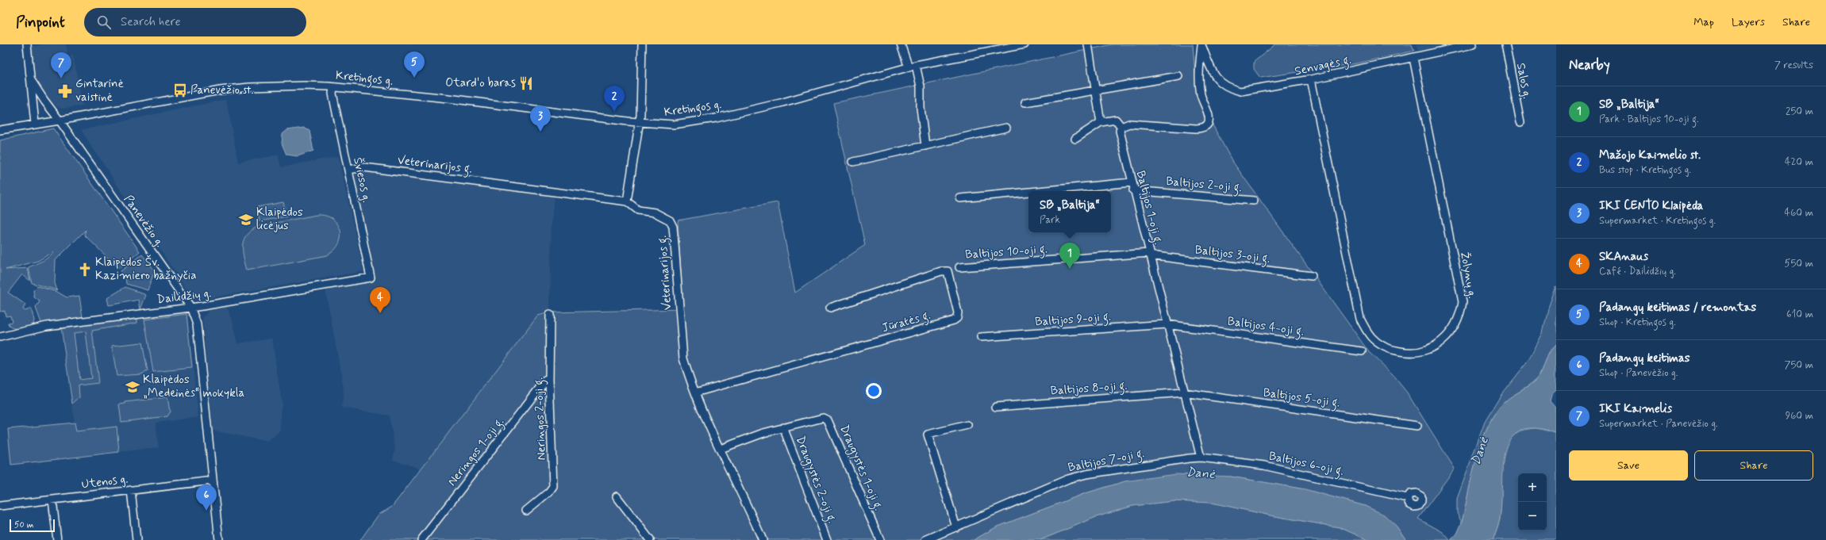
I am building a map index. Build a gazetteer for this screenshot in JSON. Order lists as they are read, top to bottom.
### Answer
{
  "streets": {
    "street": [
      "Senvagės g.",
      "Kretingos g.",
      "Salos g.",
      "Veterinarijos g.",
      "Šviesos g.",
      "Baltijos 2-oji g.",
      "Baltijos 1-oji g.",
      "Panevėžio g.",
      "Baltijos 10-oji g.",
      "Baltijos 3-oji g.",
      "Žolynų g.",
      "Dailidžių g.",
      "Baltijos 9-oji g.",
      "Jūratės g.",
      "Baltijos 4-oji g.",
      "Baltijos 8-oji g.",
      "Baltijos 5-oji g.",
      "Neringos 2-oji g.",
      "Neringos 1-oji g.",
      "Baltijos 7-oji g.",
      "Baltijos 6-oji g.",
      "Draugystės 1-oji g.",
      "Draugystės 2-oji g.",
      "Utenos g."
    ]
  },
  "crossings": [
    ["Senvagės g.", "Žolynų g."],
    ["Kretingos g.", "Šviesos g."],
    ["Kretingos g.", "Panevėžio g."],
    ["Veterinarijos g.", "Šviesos g."],
    ["Veterinarijos g.", "Jūratės g."],
    ["Veterinarijos g.", "Draugystės 1-oji g."],
    ["Šviesos g.", "Dailidžių g."],
    ["Baltijos 2-oji g.", "Baltijos 1-oji g."],
    ["Baltijos 1-oji g.", "Baltijos 10-oji g."],
    ["Baltijos 1-oji g.", "Baltijos 3-oji g."],
    ["Baltijos 1-oji g.", "Baltijos 9-oji g."],
    ["Baltijos 1-oji g.", "Baltijos 4-oji g."],
    ["Baltijos 1-oji g.", "Baltijos 8-oji g."],
    ["Baltijos 1-oji g.", "Baltijos 5-oji g."],
    ["Baltijos 1-oji g.", "Baltijos 7-oji g."],
    ["Baltijos 1-oji g.", "Baltijos 6-oji g."],
    ["Panevėžio g.", "Dailidžių g."],
    ["Panevėžio g.", "Utenos g."],
    ["Baltijos 10-oji g.", "Baltijos 3-oji g."],
    ["Baltijos 9-oji g.", "Baltijos 4-oji g."],
    ["Baltijos 8-oji g.", "Baltijos 5-oji g."],
    ["Neringos 2-oji g.", "Neringos 1-oji g."],
    ["Baltijos 7-oji g.", "Baltijos 6-oji g."],
    ["Draugystės 1-oji g.", "Draugystės 2-oji g."]
  ],
  "water": ["Danė"],
  "places": {
    "restaurant": ["Otard'o baras"],
    "bus stop": ["Panevėžio st."],
    "pharmacy": ["Gintarinė vaistinė"],
    "school or university": ["Klaipėdos licėjus", "Klaipėdos „Medeinės“ mokykla"],
    "church": ["Klaipėdos Šv. Kazimiero bažnyčia"]
  },
  "scale_bar": "50 m",
  "page": {
    "header": "Pinpoint",
    "search": "Search here",
    "nav": ["Map", "Layers", "Share"],
    "heading": ["Nearby", "7 results"],
    "pins": [
      "5",
      "7",
      "2",
      "3",
      "1",
      "4",
      "6"
    ],
    "list": [
      {
        "mark": "1",
        "name": "SB „Baltija“",
        "note": "Park · Baltijos 10-oji g.",
        "value": "250 m"
      },
      {
        "mark": "2",
        "name": "Mažojo Kaimelio st.",
        "note": "Bus stop · Kretingos g.",
        "value": "420 m"
      },
      {
        "mark": "3",
        "name": "IKI CENTO Klaipėda",
        "note": "Supermarket · Kretingos g.",
        "value": "460 m"
      },
      {
        "mark": "4",
        "name": "SKAnaus",
        "note": "Café · Dailidžių g.",
        "value": "550 m"
      },
      {
        "mark": "5",
        "name": "Padangų keitimas / remontas",
        "note": "Shop · Kretingos g.",
        "value": "610 m"
      },
      {
        "mark": "6",
        "name": "Padangų keitimas",
        "note": "Shop · Panevėžio g.",
        "value": "750 m"
      },
      {
        "mark": "7",
        "name": "IKI Kaimelis",
        "note": "Supermarket · Panevėžio g.",
        "value": "960 m"
      }
    ],
    "popup": ["SB „Baltija“", "Park"],
    "buttons": ["Save", "Share"],
    "map_buttons": ["+", "−"],
    "scale": "50 m"
  }
}
